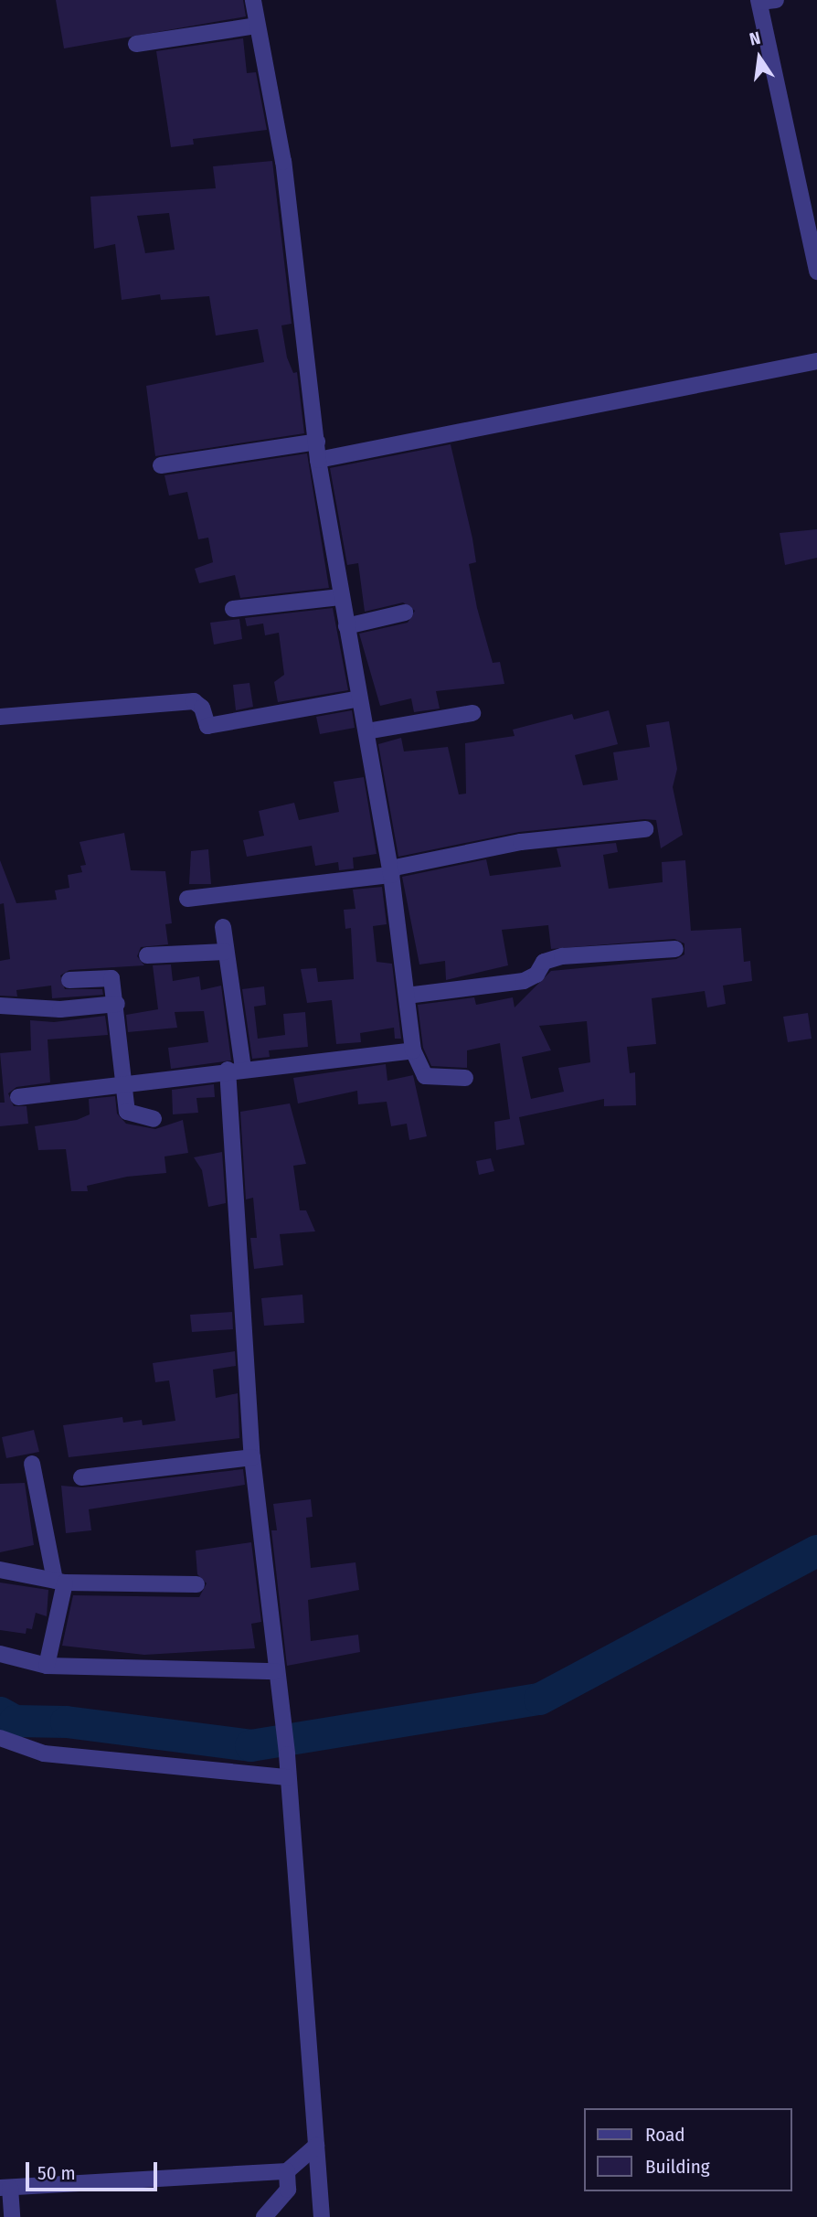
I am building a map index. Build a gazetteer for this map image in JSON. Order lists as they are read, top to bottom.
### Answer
{
  "legend": ["Road", "Building"],
  "scale_bar": "50 m",
  "north": "top"
}
